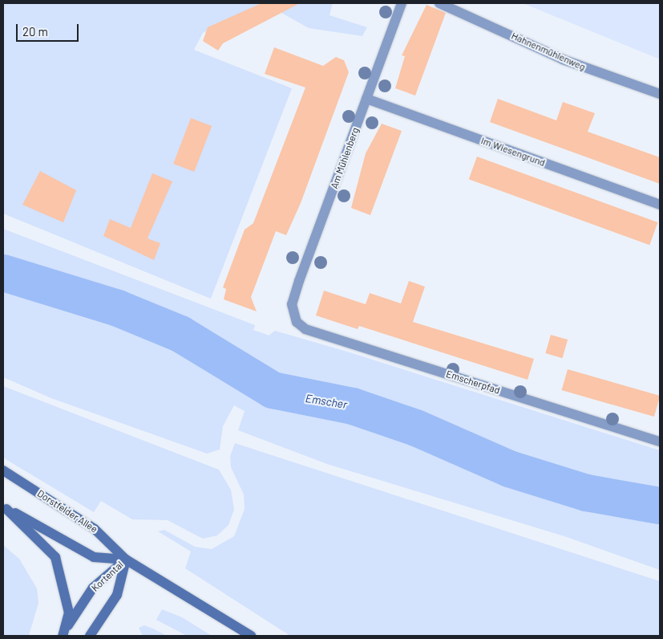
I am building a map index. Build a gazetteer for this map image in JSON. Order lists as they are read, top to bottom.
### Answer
{
  "streets": {
    "main road": ["Dorstfelder Allee", "Kortental"],
    "street": [
      "Hahnenmühlenweg",
      "Im Wiesengrund",
      "Am Mühlenberg",
      "Emscherpfad"
    ]
  },
  "crossings": [
    ["Im Wiesengrund", "Am Mühlenberg"],
    ["Am Mühlenberg", "Emscherpfad"],
    ["Dorstfelder Allee", "Kortental"]
  ],
  "water": ["Emscher"],
  "scale_bar": "20 m"
}
